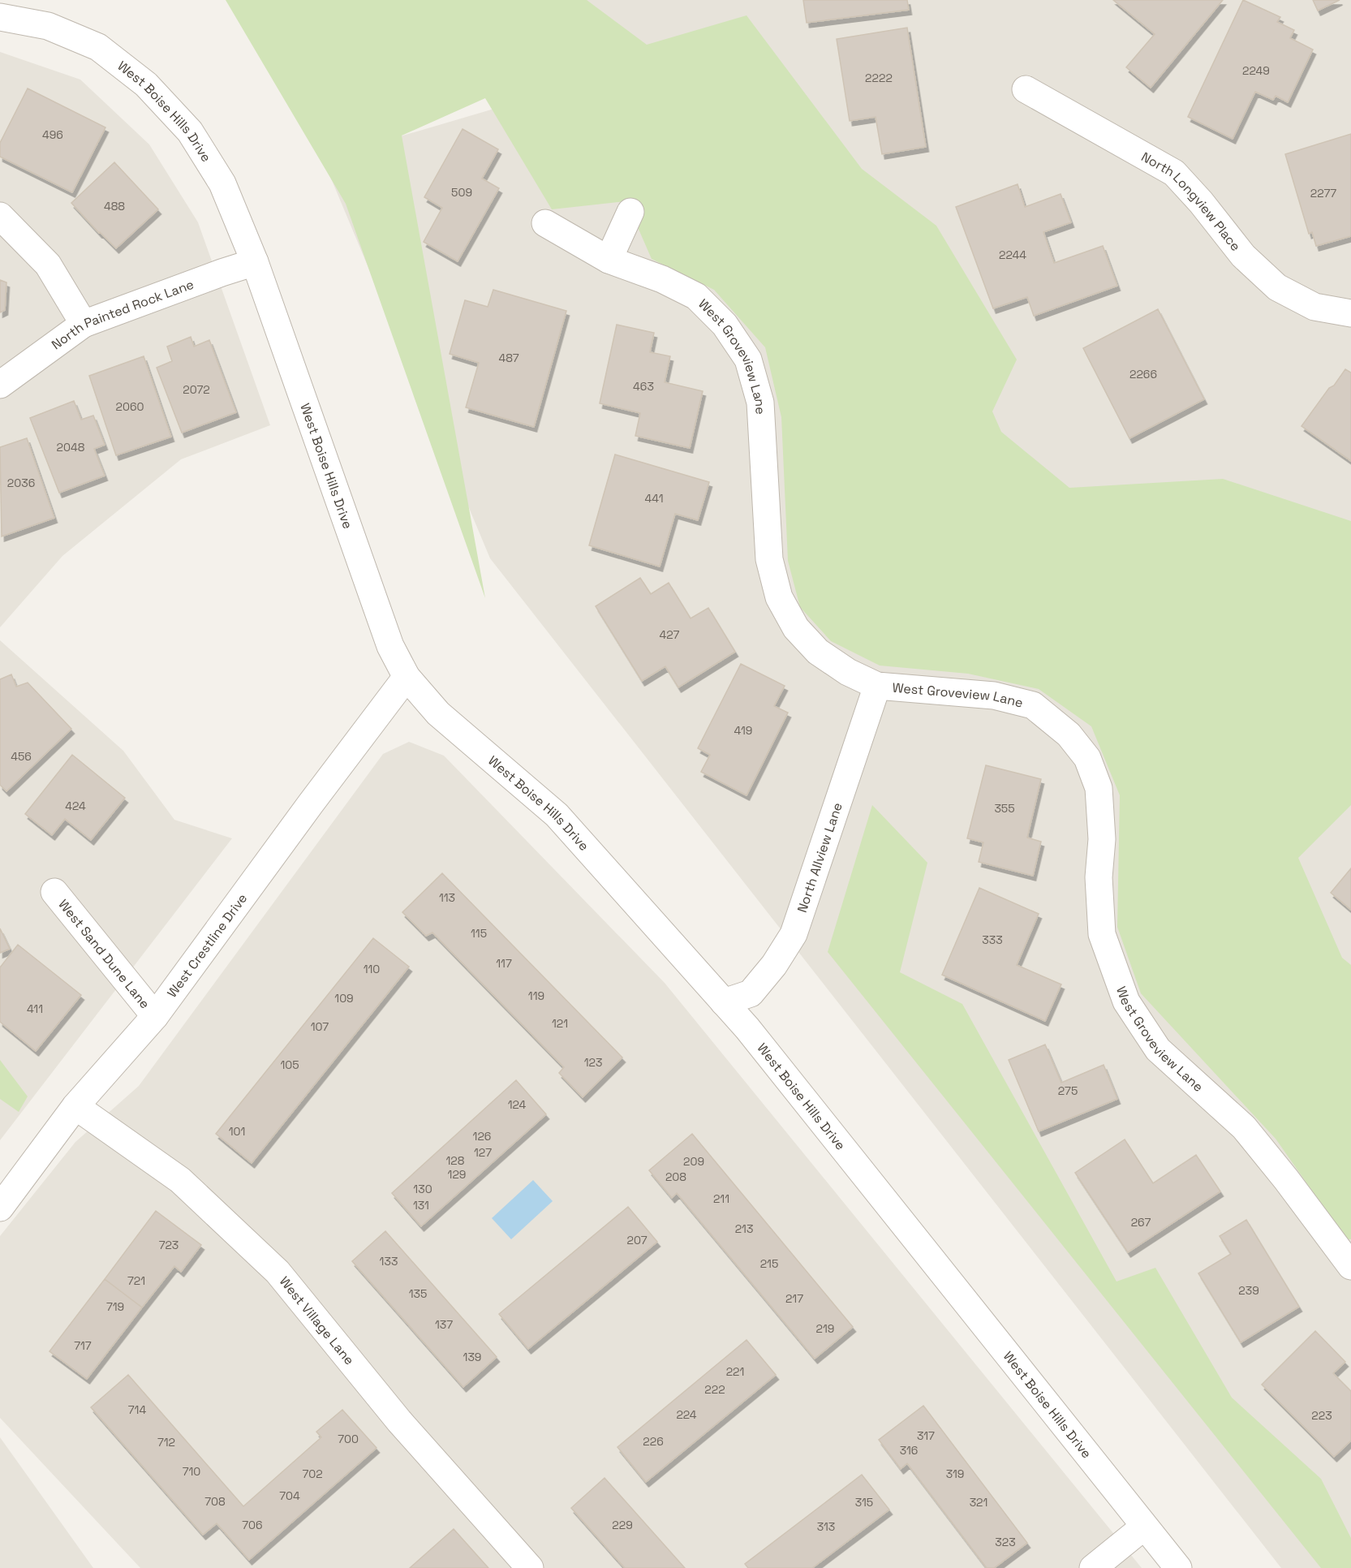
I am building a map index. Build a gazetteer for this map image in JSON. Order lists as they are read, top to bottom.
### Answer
{
  "streets": {
    "street": [
      "West Boise Hills Drive",
      "North Longview Place",
      "North Painted Rock Lane",
      "West Groveview Lane",
      "North Allview Lane",
      "West Crestline Drive",
      "West Sand Dune Lane",
      "West Village Lane"
    ]
  },
  "crossings": [
    ["West Boise Hills Drive", "North Painted Rock Lane"],
    ["West Boise Hills Drive", "North Allview Lane"],
    ["West Boise Hills Drive", "West Crestline Drive"],
    ["West Groveview Lane", "North Allview Lane"],
    ["West Crestline Drive", "West Sand Dune Lane"],
    ["West Crestline Drive", "West Village Lane"]
  ],
  "house_numbers": [
    "2249",
    "2222",
    "496",
    "509",
    "2277",
    "488",
    "2244",
    "487",
    "2266",
    "463",
    "2072",
    "2060",
    "2048",
    "2036",
    "441",
    "427",
    "419",
    "456",
    "424",
    "355",
    "113",
    "115",
    "333",
    "117",
    "110",
    "119",
    "109",
    "411",
    "121",
    "107",
    "123",
    "105",
    "275",
    "124",
    "101",
    "126",
    "127",
    "128",
    "209",
    "129",
    "208",
    "130",
    "211",
    "131",
    "267",
    "213",
    "207",
    "723",
    "133",
    "215",
    "721",
    "239",
    "135",
    "217",
    "719",
    "137",
    "219",
    "717",
    "139",
    "221",
    "222",
    "714",
    "224",
    "223",
    "317",
    "700",
    "226",
    "712",
    "316",
    "710",
    "702",
    "319",
    "704",
    "708",
    "315",
    "321",
    "706",
    "229",
    "313",
    "323"
  ]
}
